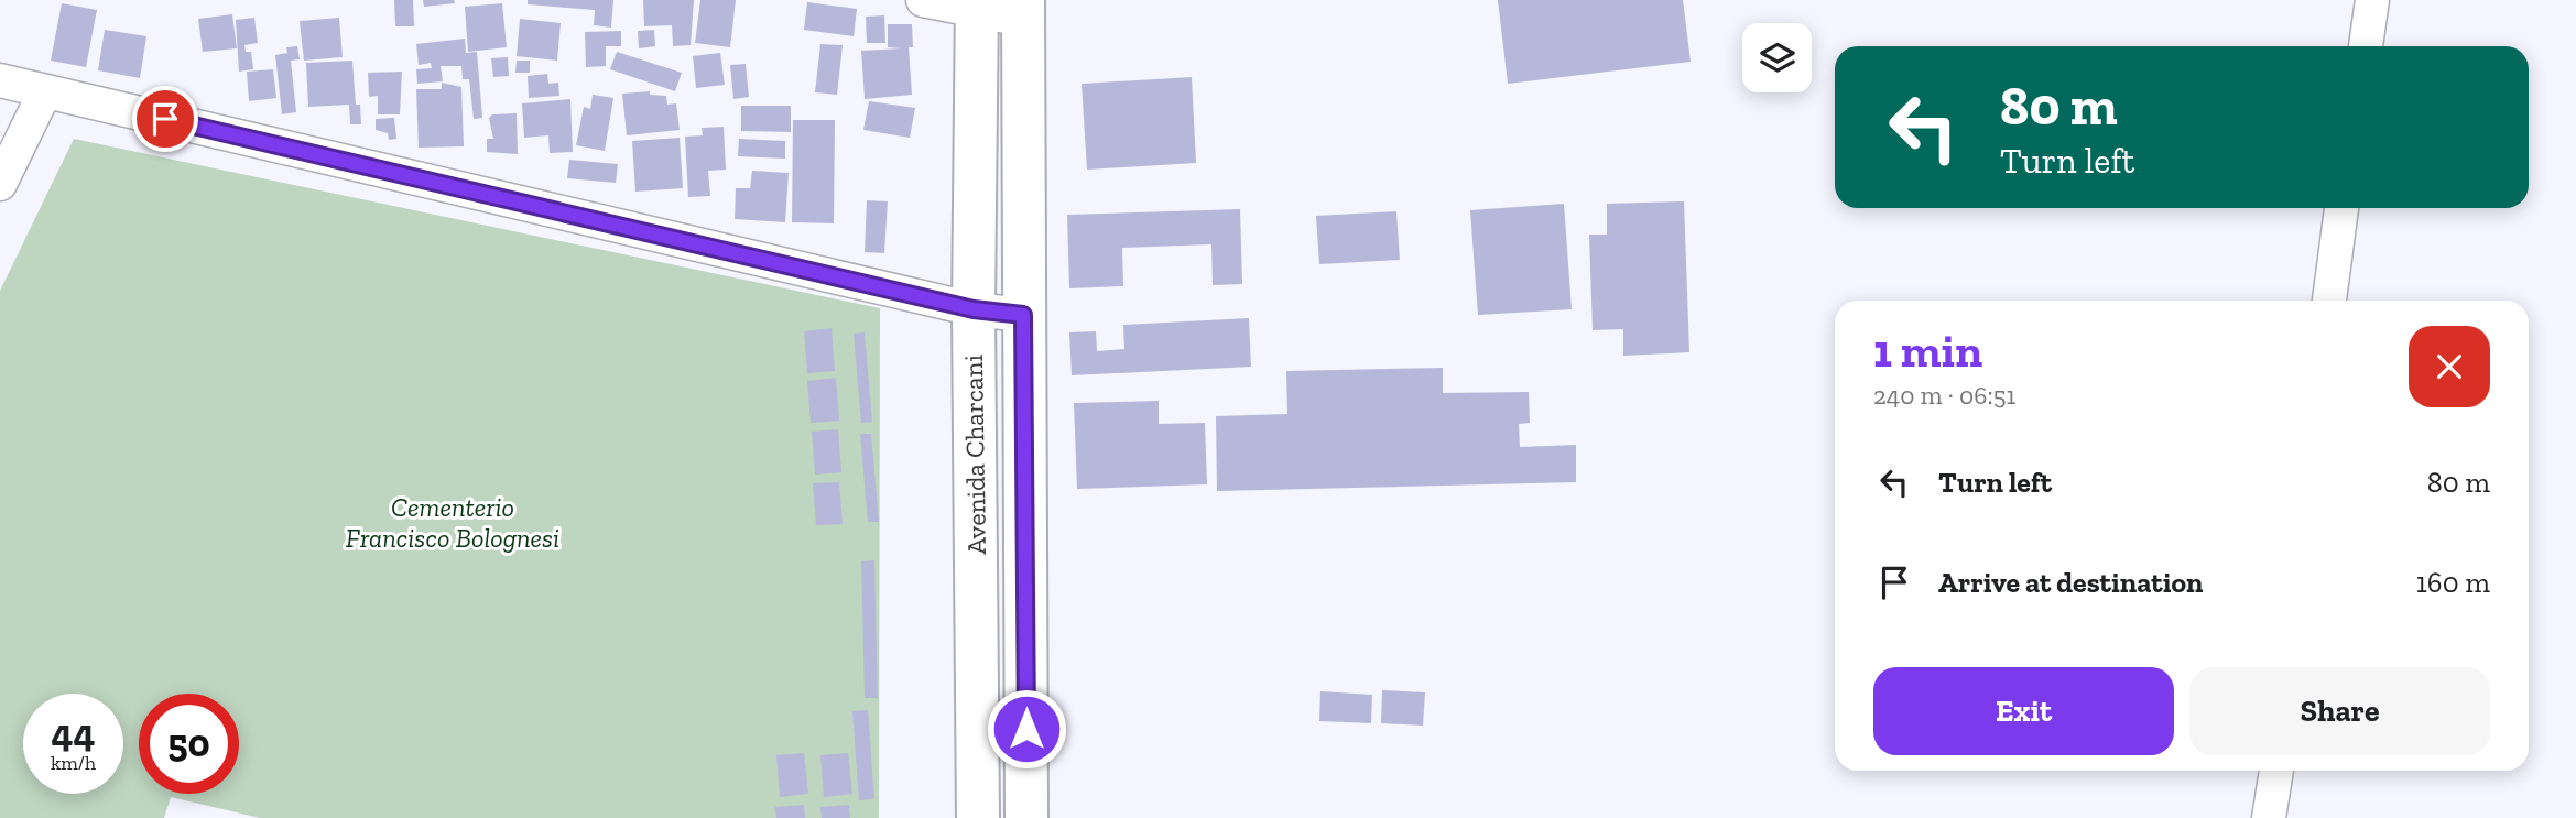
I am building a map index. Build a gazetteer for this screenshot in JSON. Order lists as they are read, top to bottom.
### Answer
{
  "streets": {
    "main road": ["Avenida Charcani"]
  },
  "parks": ["Cementerio Francisco Bolognesi"],
  "page": {
    "turn": ["80 m", "Turn left"],
    "heading": ["1 min", "240 m · 06:51"],
    "list": [
      {
        "name": "Turn left",
        "value": "80 m"
      },
      {
        "name": "Arrive at destination",
        "value": "160 m"
      }
    ],
    "buttons": ["Exit", "Share"],
    "speed": "44 km/h",
    "limit": "50"
  }
}
